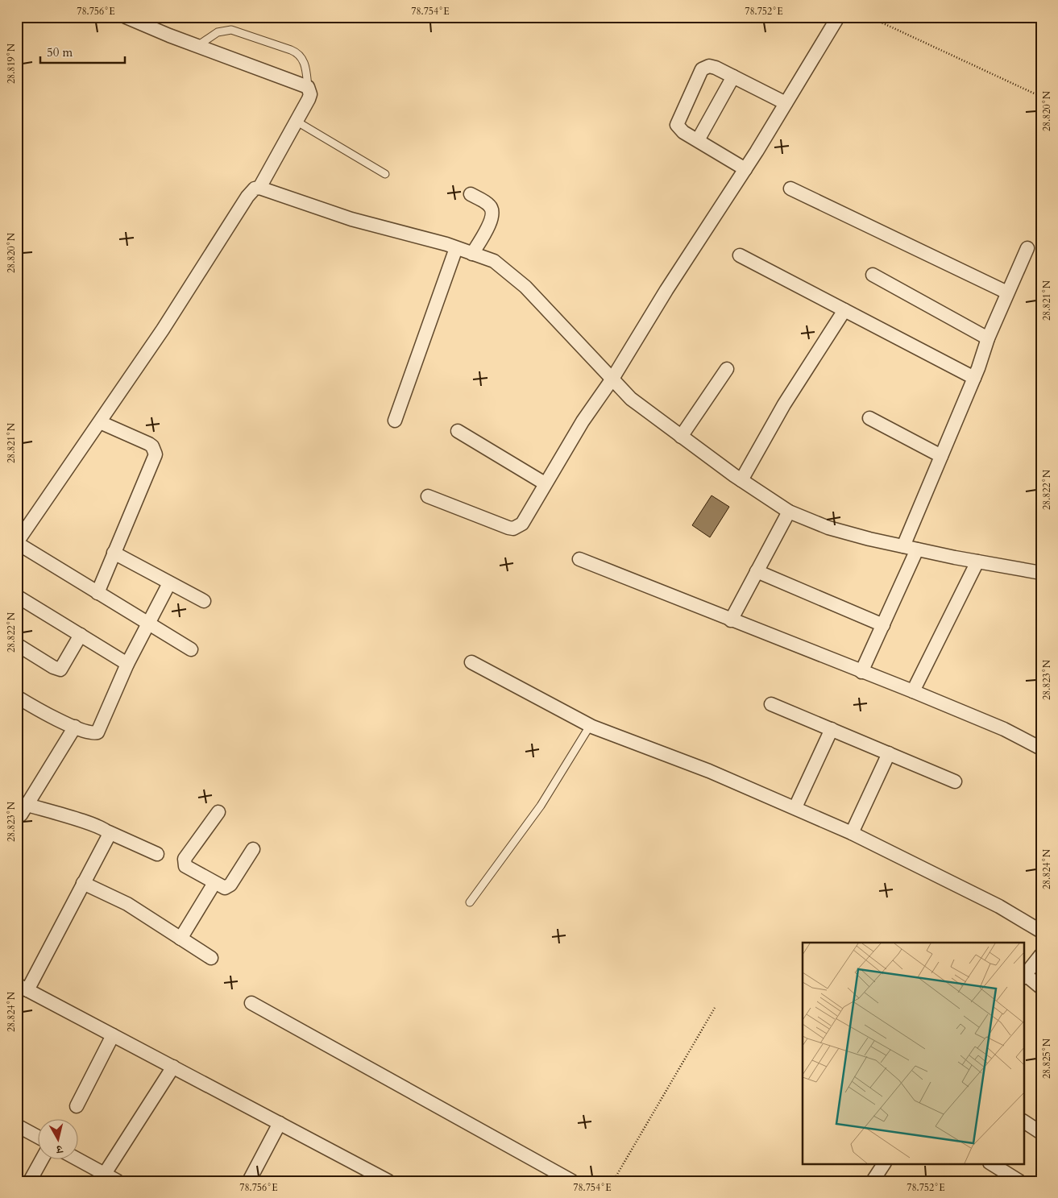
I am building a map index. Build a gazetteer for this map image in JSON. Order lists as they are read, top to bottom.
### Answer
{
  "scale_bar": "50 m",
  "north": "bottom",
  "coordinates": [
    "78.756°E",
    "78.754°E",
    "78.752°E",
    "28.819°N",
    "28.820°N",
    "28.821°N",
    "28.822°N",
    "28.823°N",
    "28.824°N",
    "28.825°N"
  ]
}
